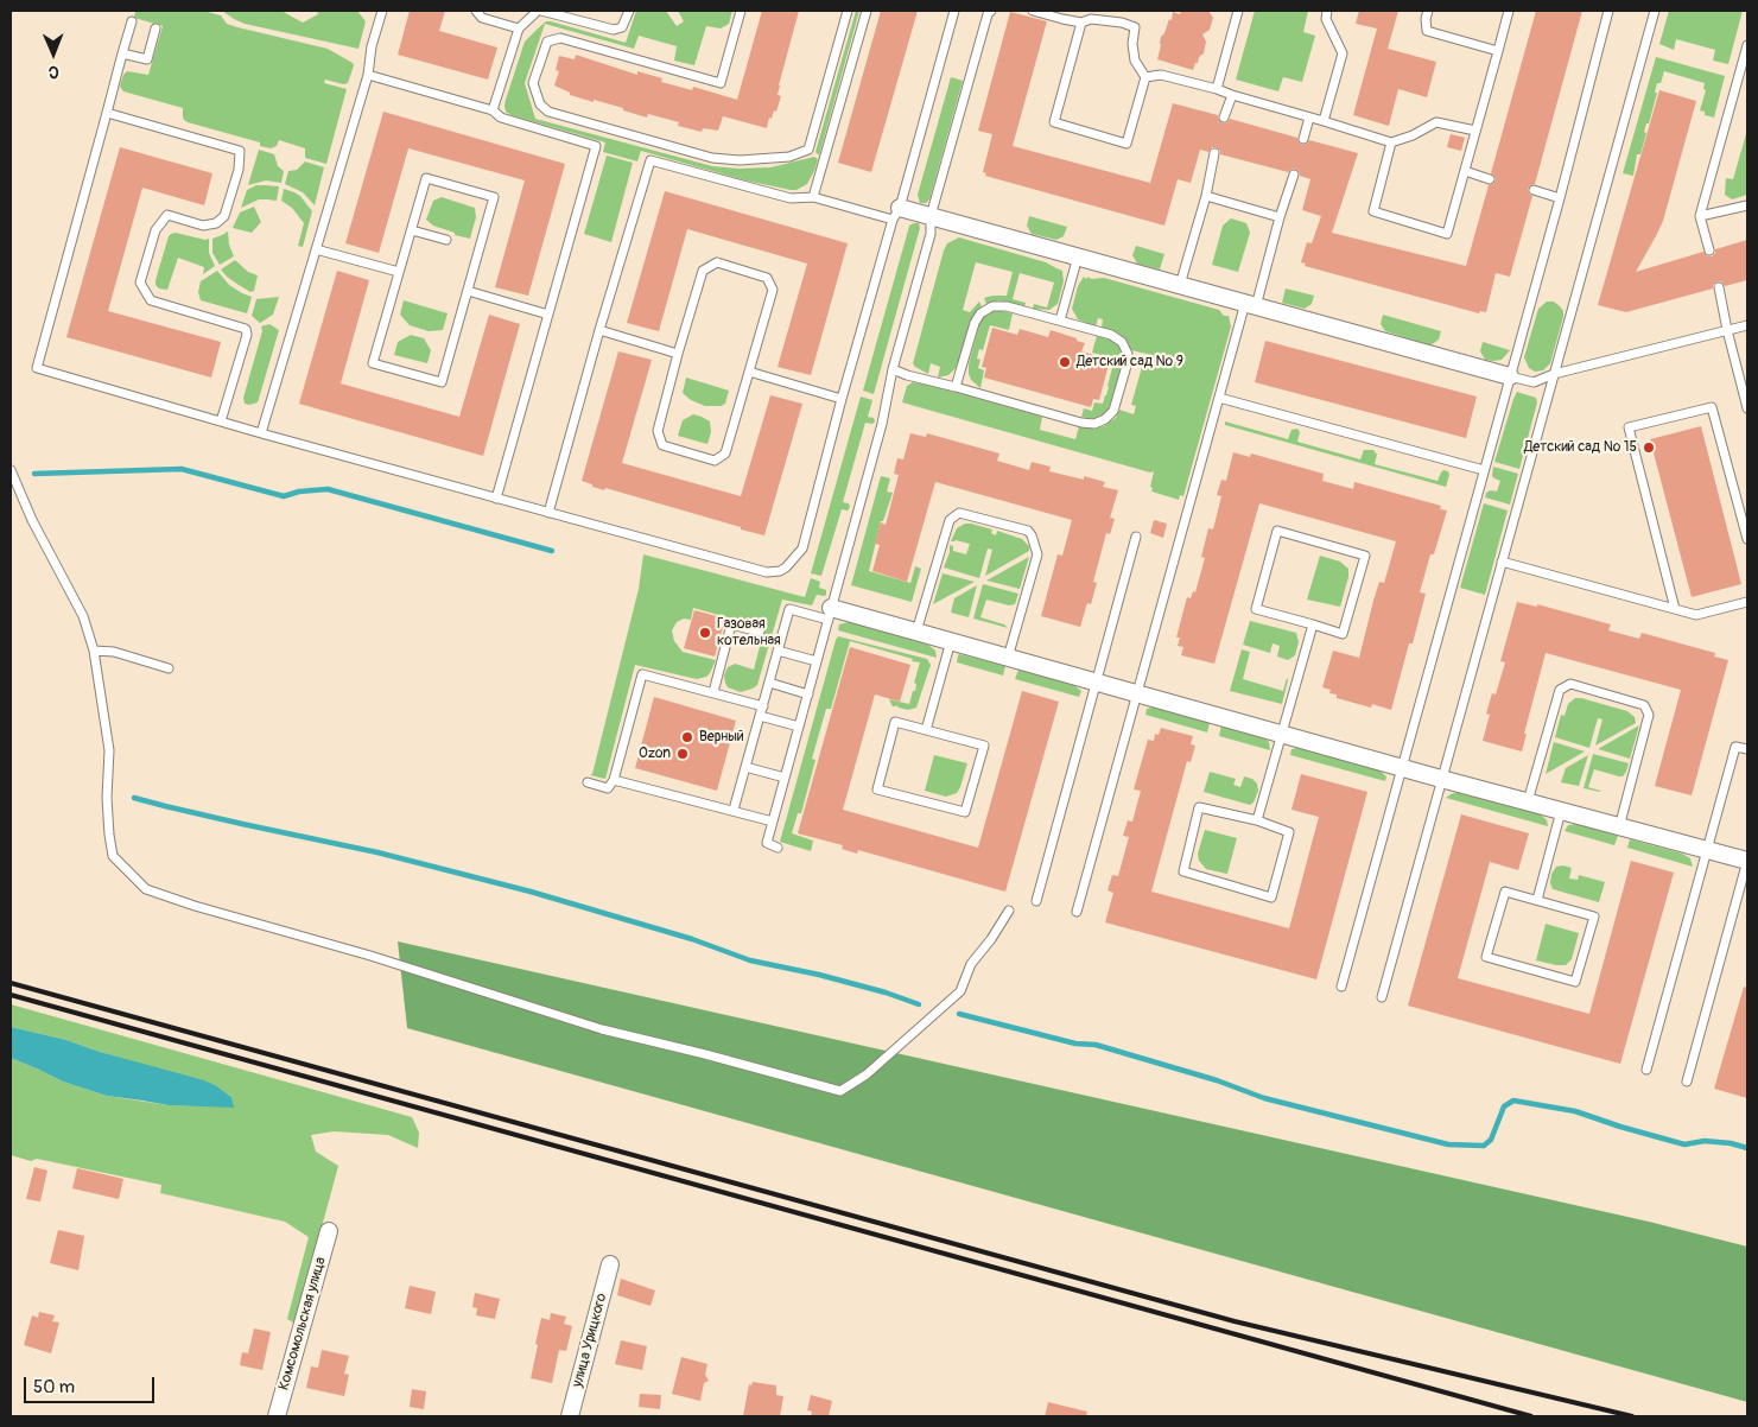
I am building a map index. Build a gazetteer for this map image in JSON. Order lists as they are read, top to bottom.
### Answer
{
  "streets": {
    "street": ["Комсомольская улица", "улица Урицкого"]
  },
  "places": [
    "Детский сад № 9",
    "Детский сад № 15",
    "Газовая котельная",
    "Верный",
    "Ozon"
  ],
  "scale_bar": "50 m",
  "north": "bottom"
}
